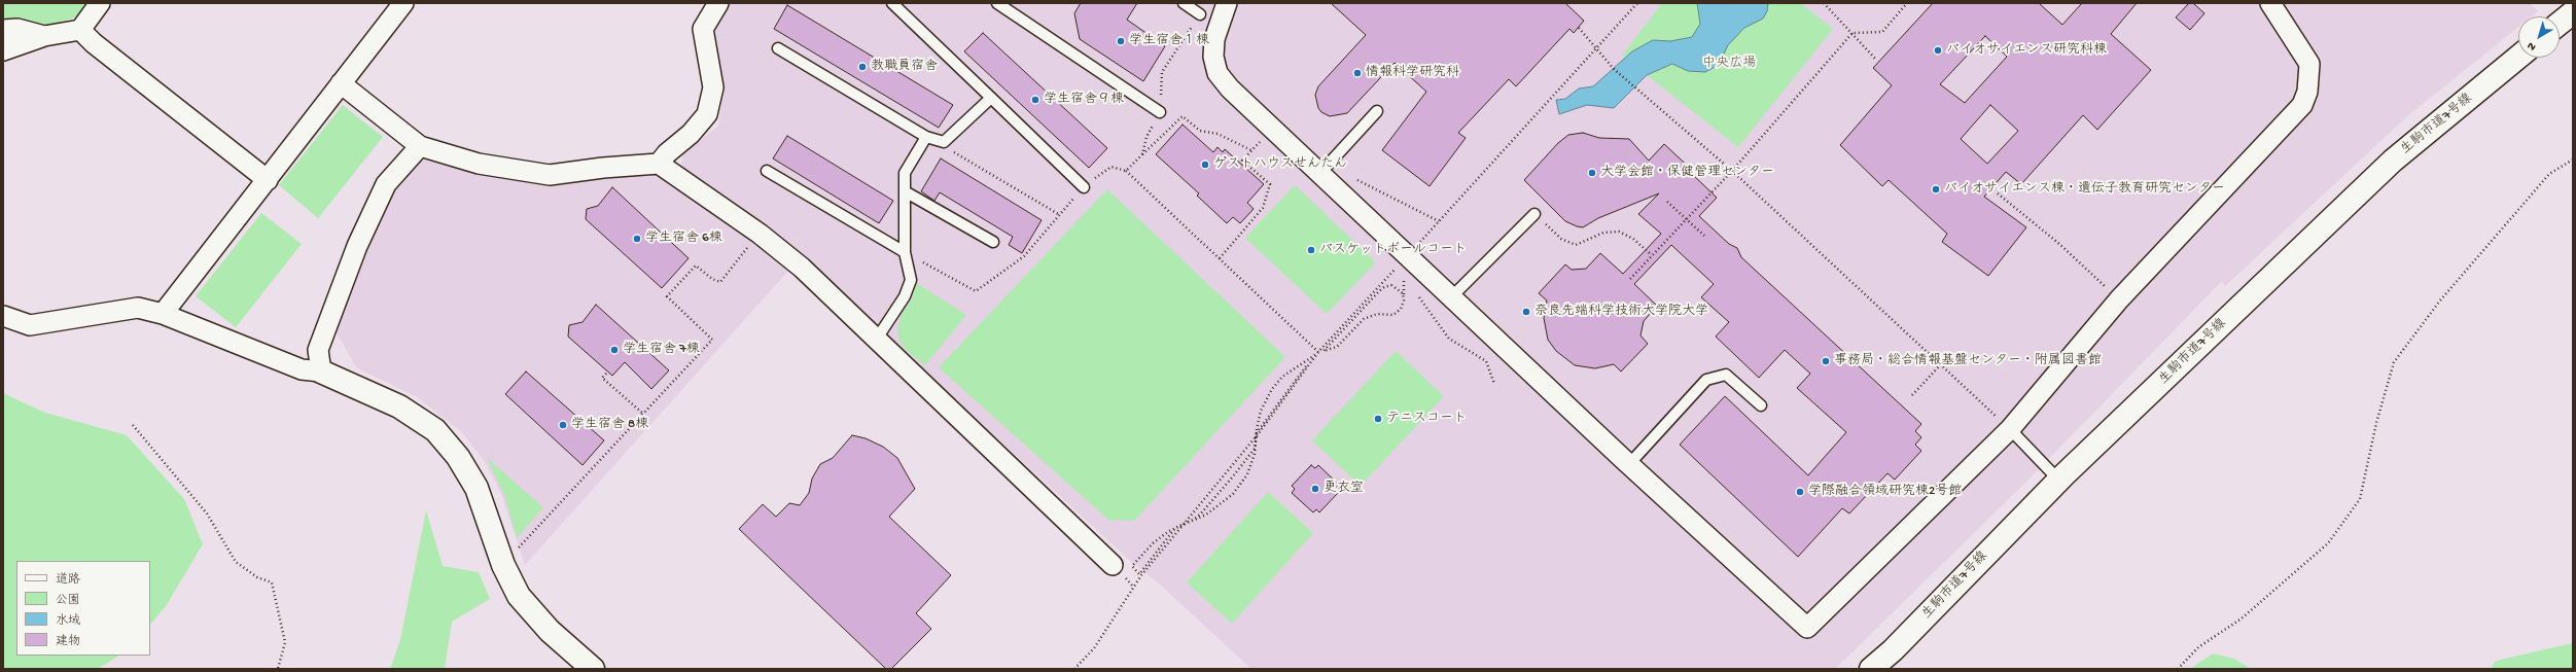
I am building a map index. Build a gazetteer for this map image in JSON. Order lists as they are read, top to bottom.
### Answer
{
  "streets": {
    "street": ["生駒市道7号線"]
  },
  "parks": ["中央広場"],
  "places": [
    "学生宿舎１棟",
    "バイオサイエンス研究科棟",
    "教職員宿舎",
    "情報科学研究科",
    "学生宿舎９棟",
    "ゲストハウスせんたん",
    "大学会館・保健管理センター",
    "バイオサイエンス棟・遺伝子教育研究センター",
    "学生宿舎 6棟",
    "バスケットボールコート",
    "奈良先端科学技術大学院大学",
    "学生宿舎 7棟",
    "事務局・総合情報基盤センター・附属図書館",
    "テニスコート",
    "学生宿舎 8棟",
    "更衣室",
    "学際融合領域研究棟2号館"
  ],
  "legend": [
    "道路",
    "公園",
    "水域",
    "建物"
  ],
  "north": "bottom left"
}
